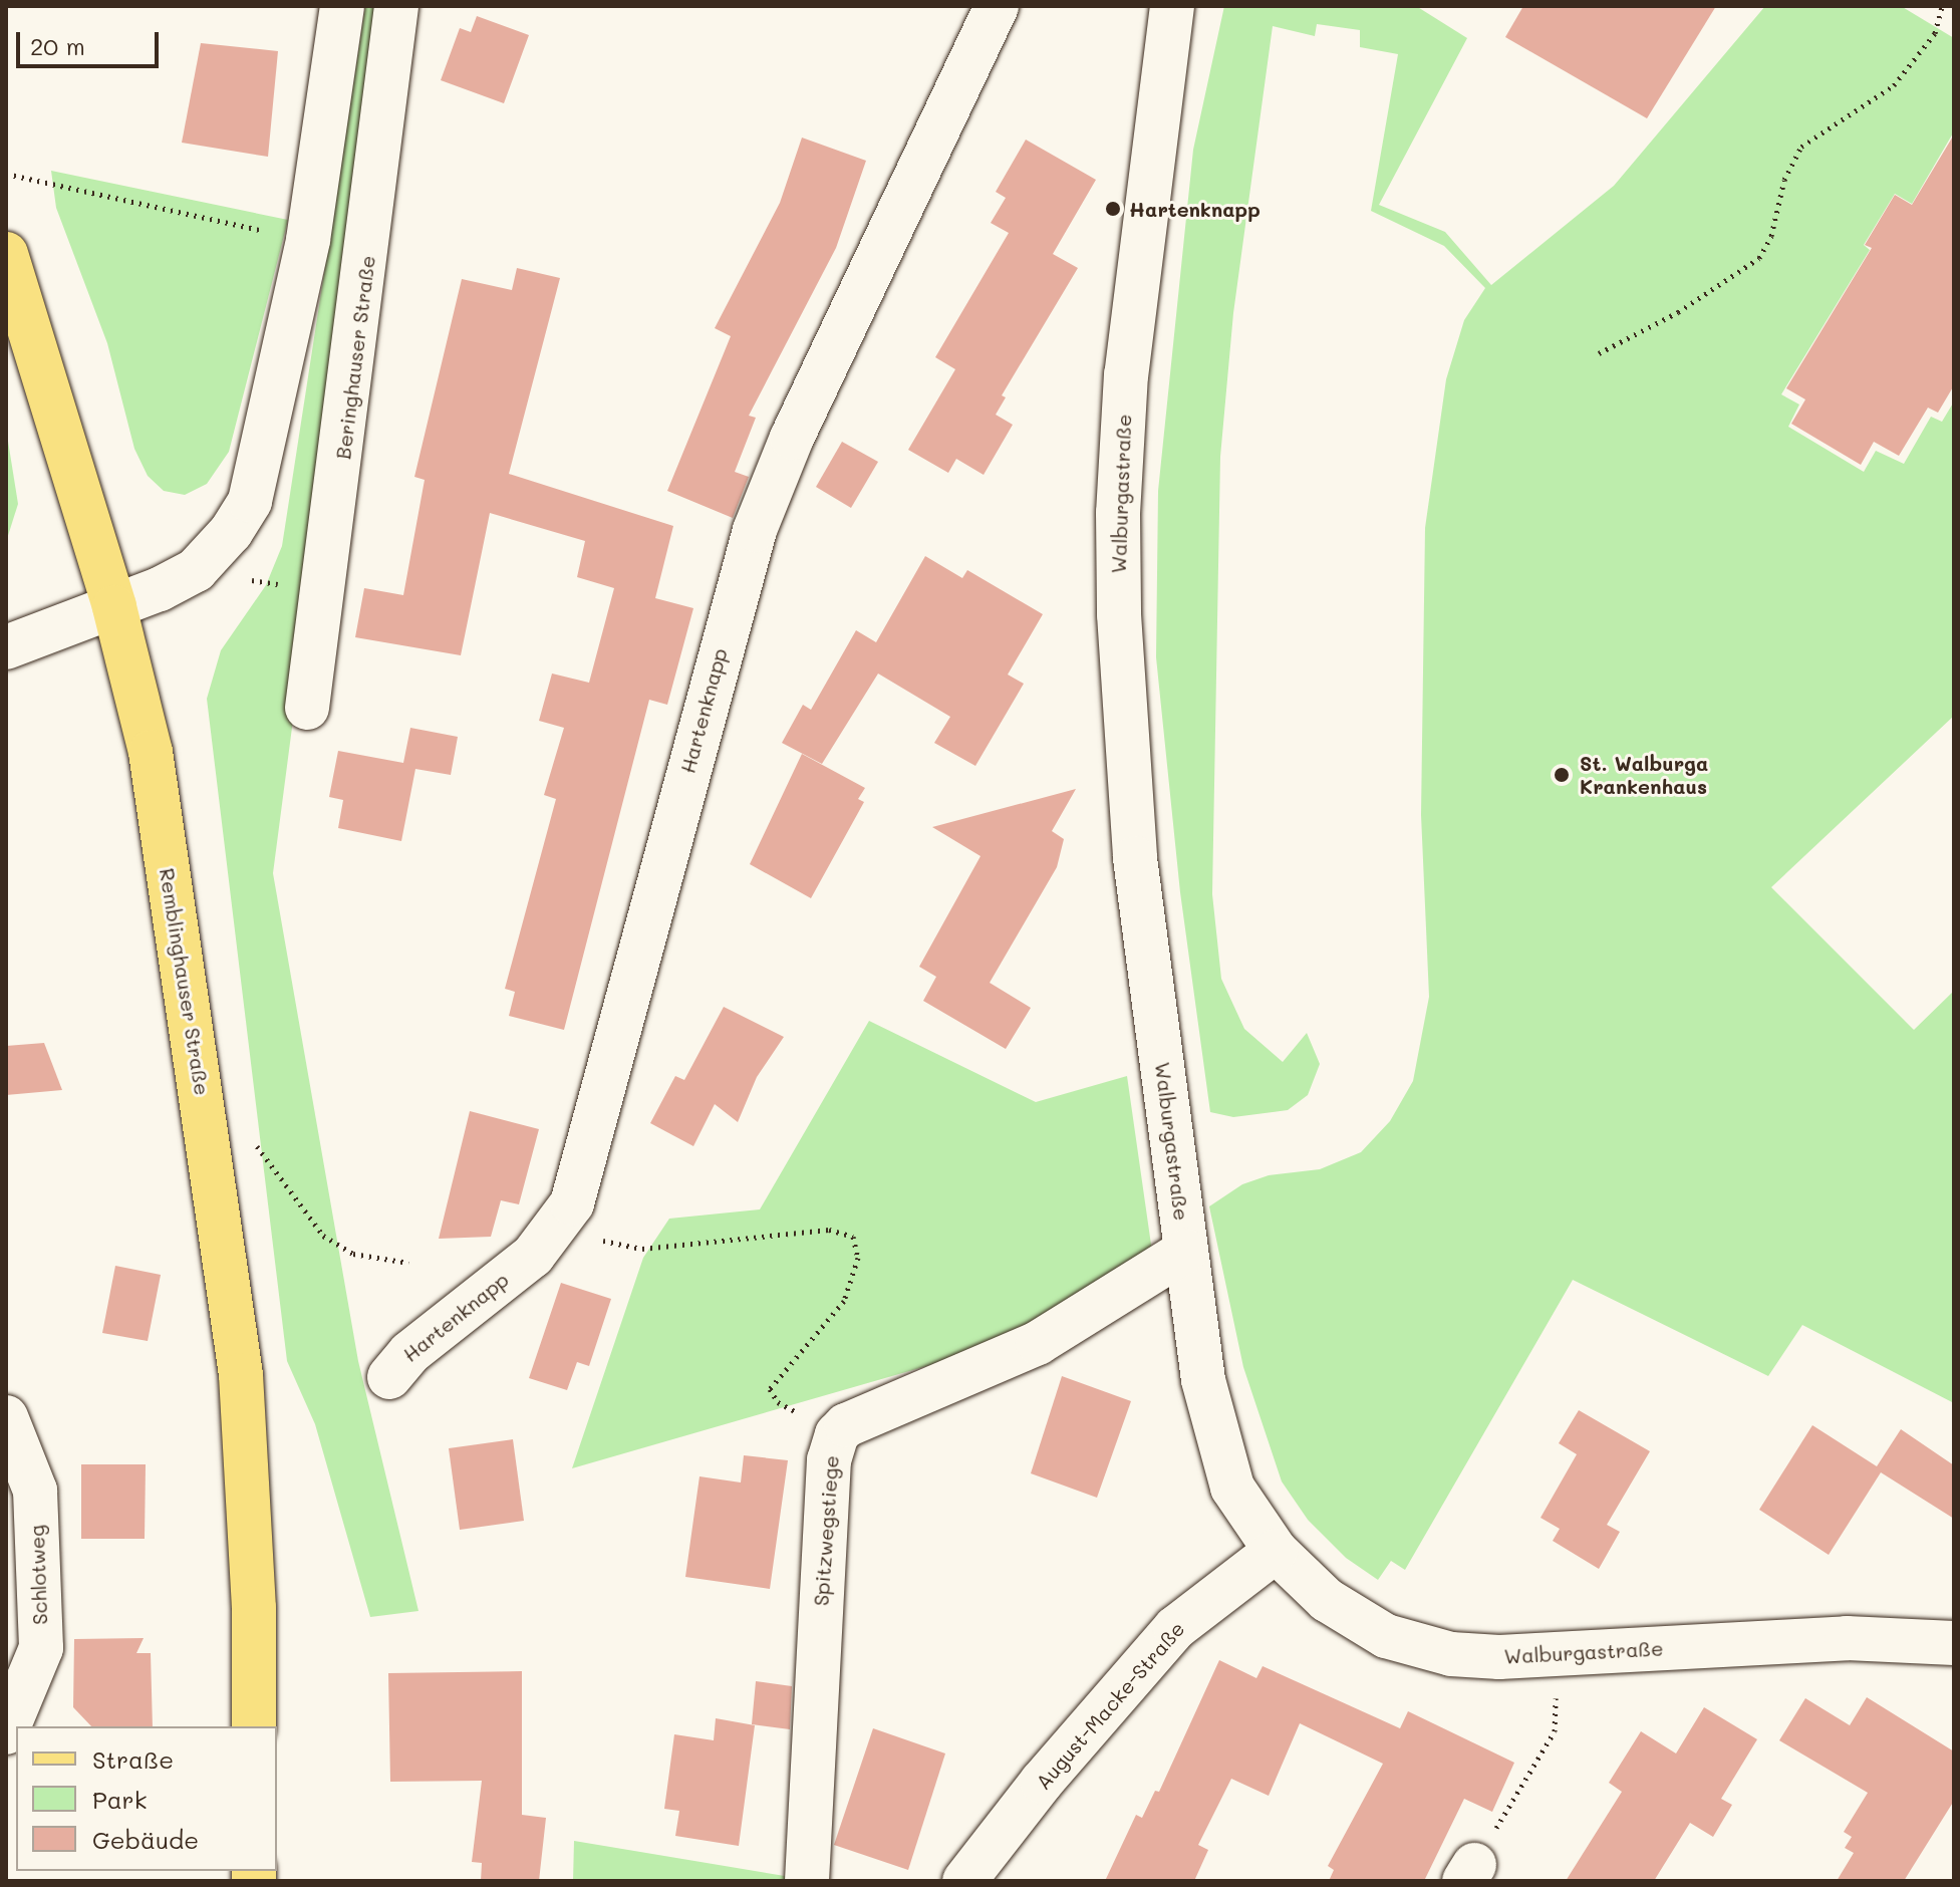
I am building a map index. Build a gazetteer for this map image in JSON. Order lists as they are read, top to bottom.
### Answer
{
  "streets": {
    "main road": ["Remblinghauser Straße"],
    "street": [
      "Beringhauser Straße",
      "Walburgastraße",
      "Hartenknapp",
      "Spitzwegstiege",
      "Schlotweg",
      "August-Macke-Straße"
    ]
  },
  "crossings": [
    ["Walburgastraße", "Spitzwegstiege"],
    ["Walburgastraße", "August-Macke-Straße"]
  ],
  "places": ["Hartenknapp", "St. Walburga Krankenhaus"],
  "legend": ["Straße", "Park", "Gebäude"],
  "scale_bar": "20 m"
}
